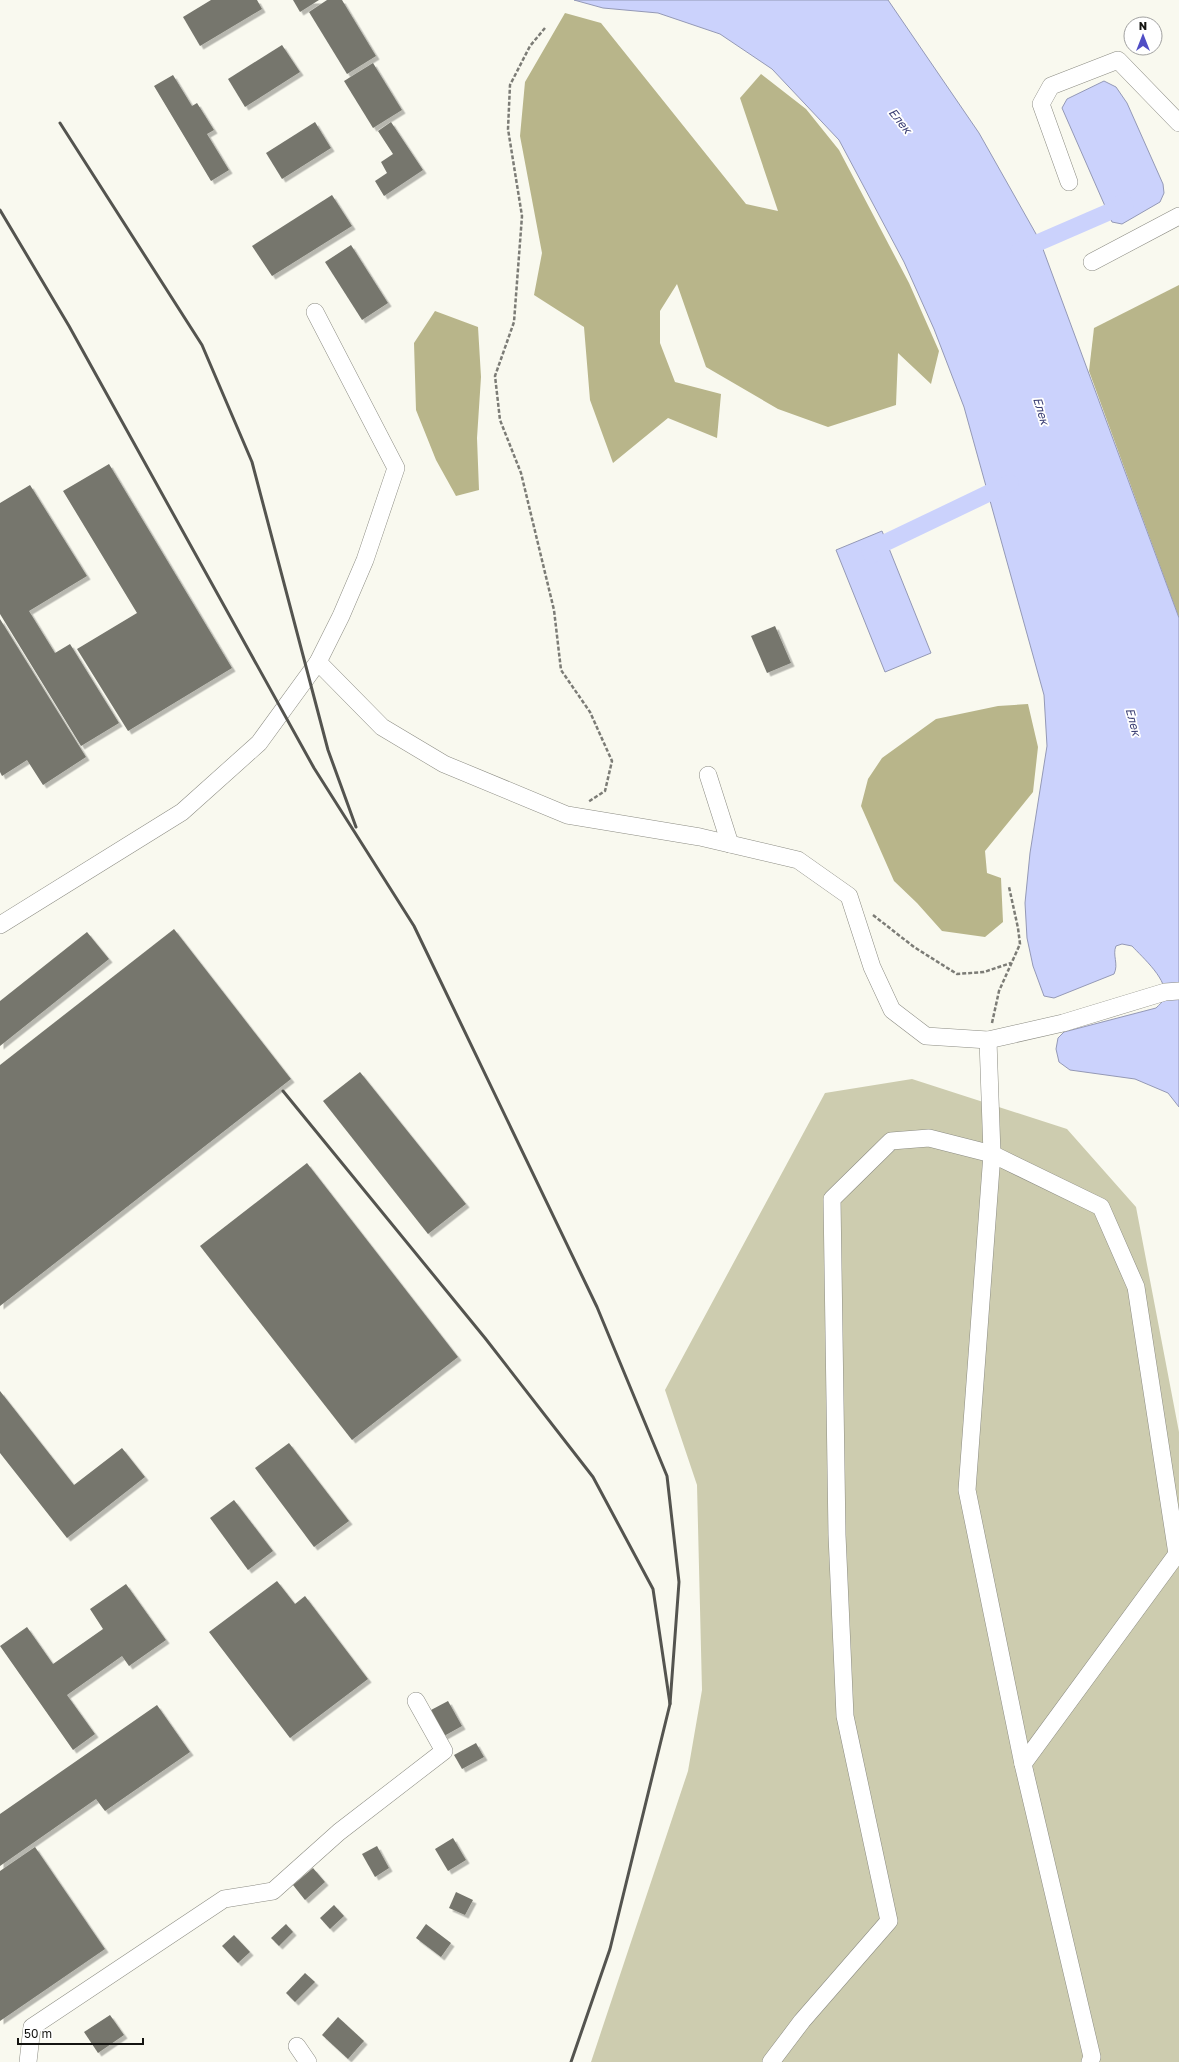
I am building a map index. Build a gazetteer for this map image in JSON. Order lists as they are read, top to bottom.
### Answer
{
  "water": ["Елек"],
  "scale_bar": "50 m",
  "north": "top"
}
